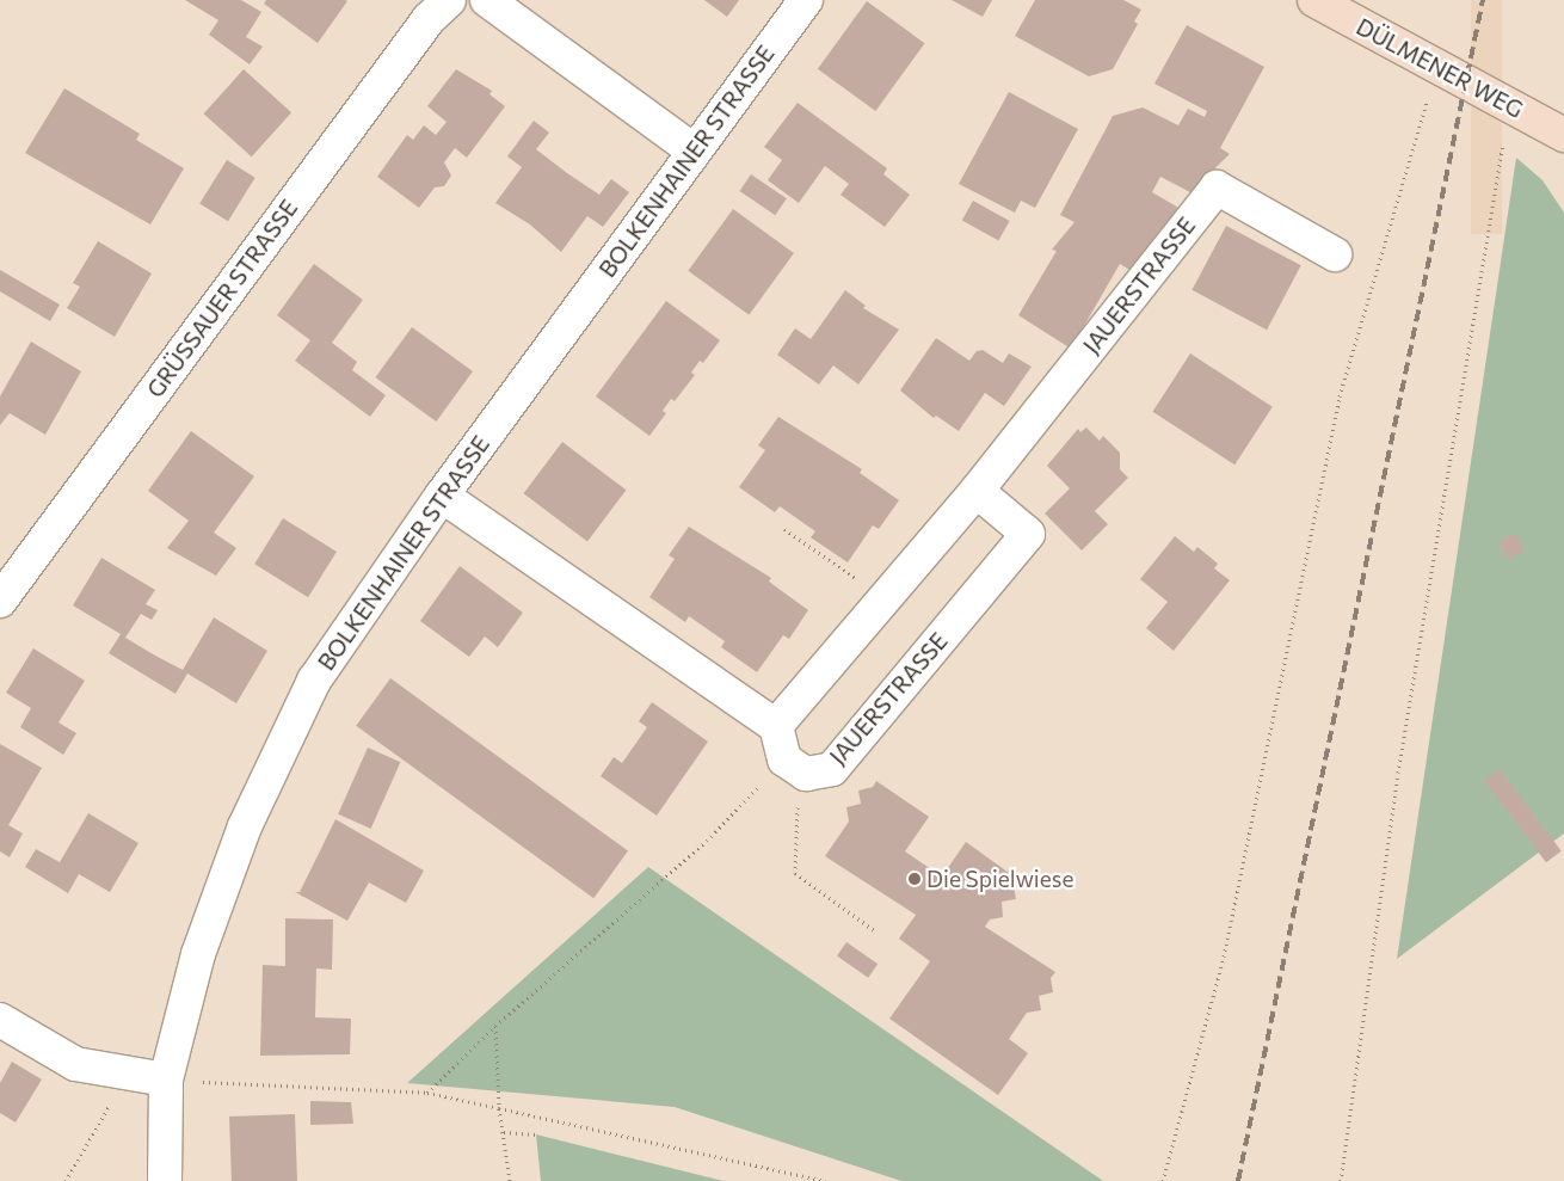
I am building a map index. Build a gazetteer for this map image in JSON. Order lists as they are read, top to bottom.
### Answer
{
  "streets": {
    "street": [
      "DÜLMENER WEG",
      "BOLKENHAINER STRASSE",
      "JAUERSTRASSE",
      "GRÜSSAUER STRASSE"
    ]
  },
  "places": ["Die Spielwiese"]
}
